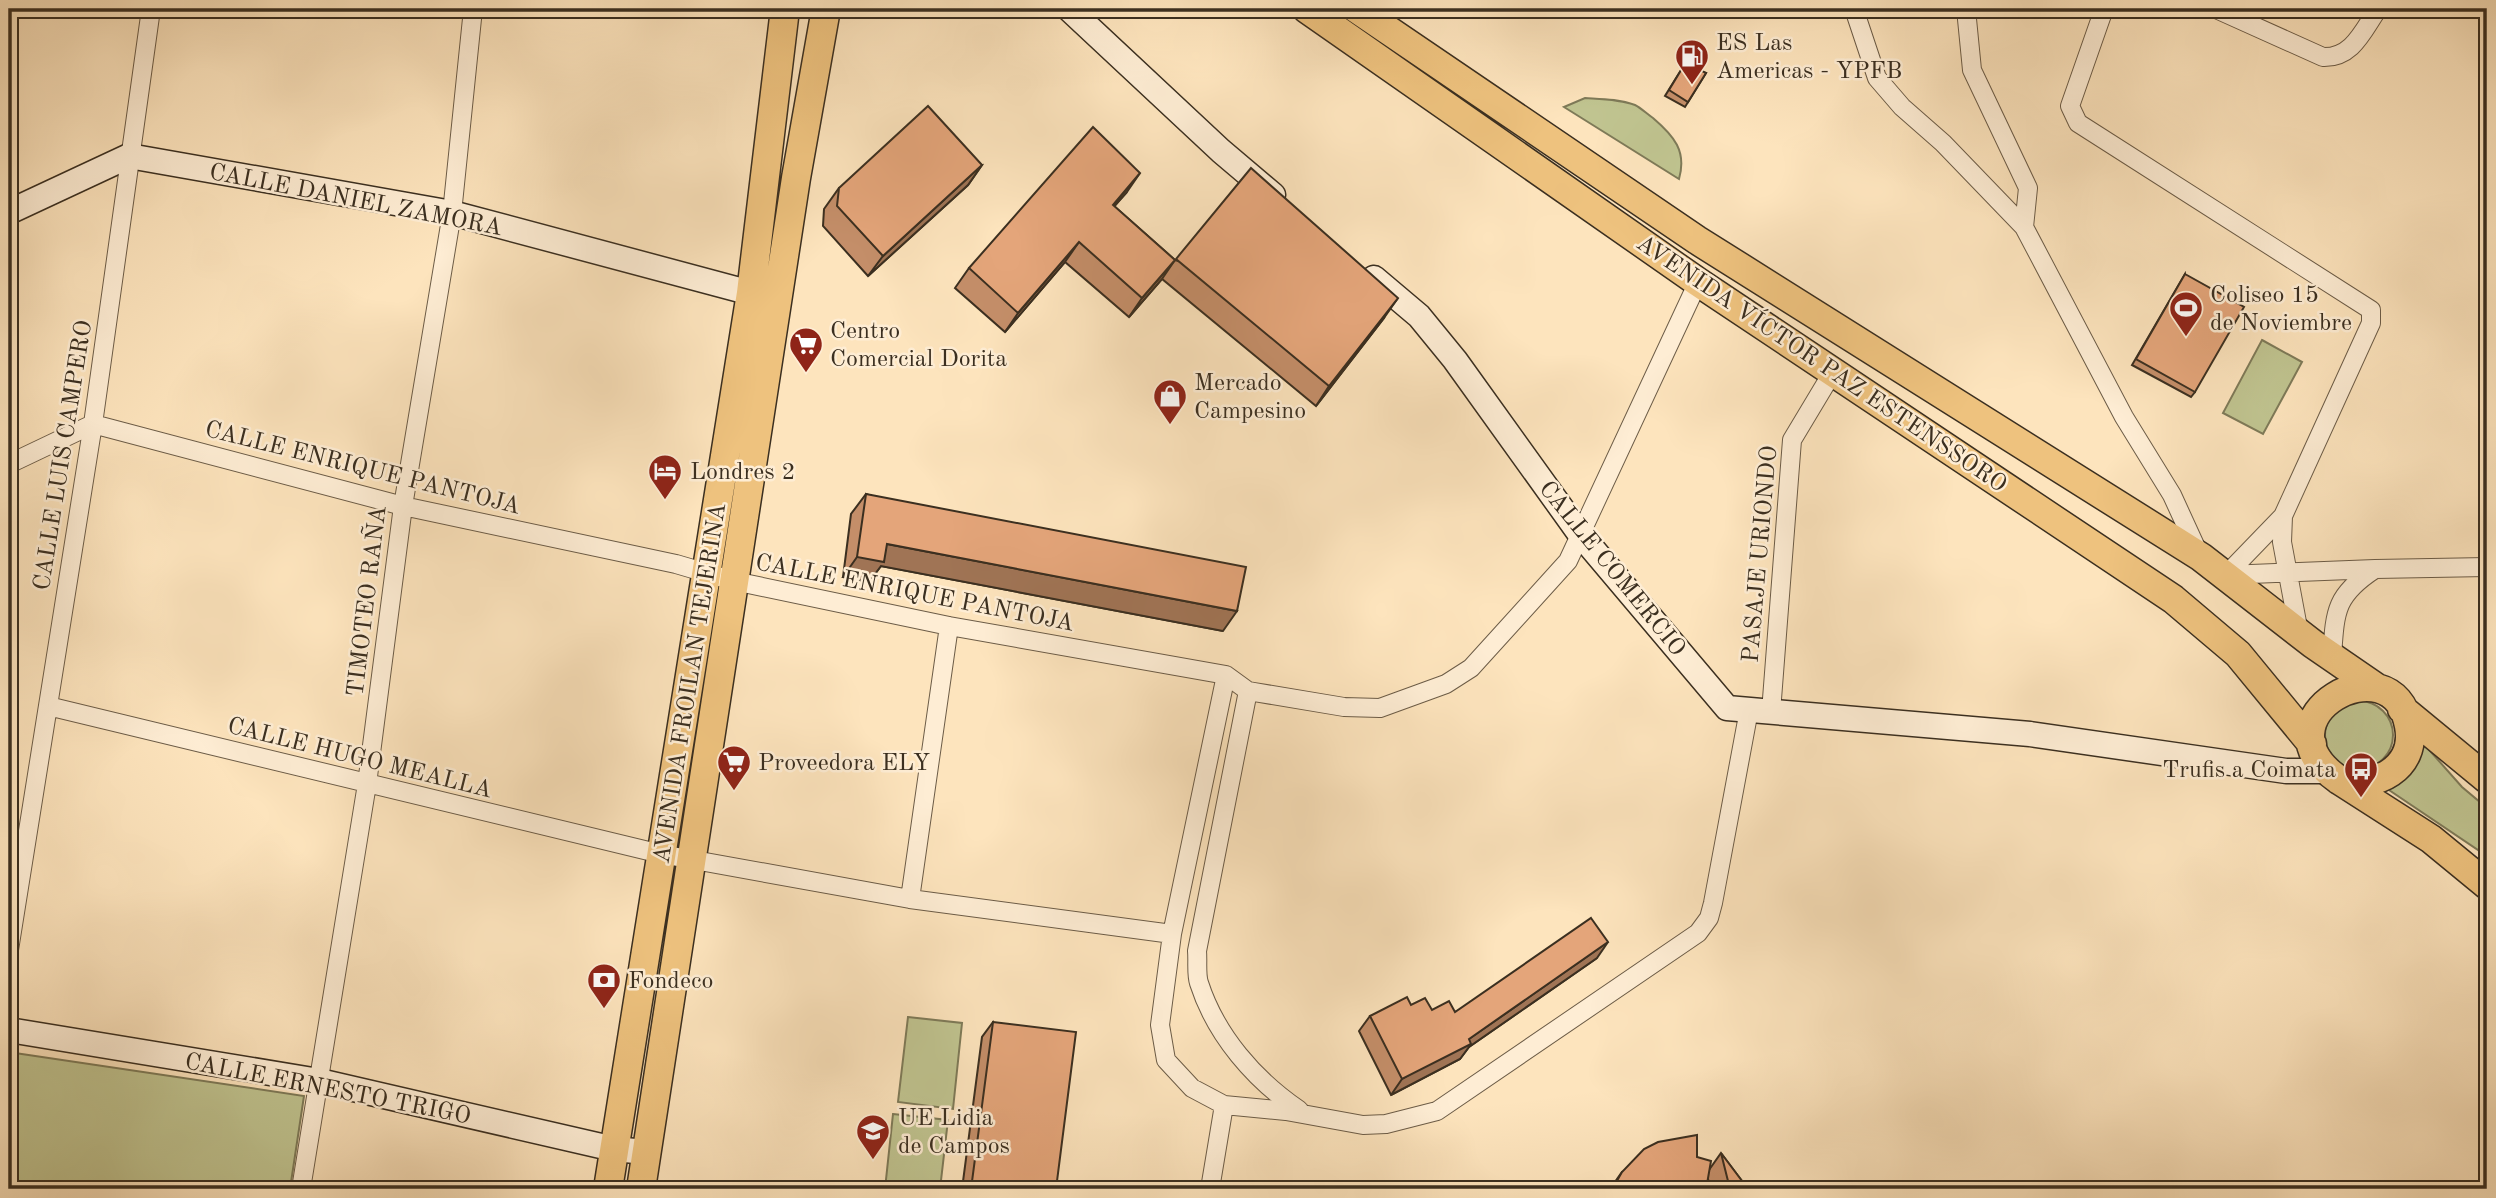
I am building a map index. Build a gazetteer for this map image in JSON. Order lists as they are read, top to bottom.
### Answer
{
  "streets": {
    "main road": ["AVENIDA VÍCTOR PAZ ESTENSSORO", "AVENIDA FROILAN TEJERINA"],
    "street": [
      "CALLE DANIEL ZAMORA",
      "CALLE LUIS CAMPERO",
      "CALLE ENRIQUE PANTOJA",
      "PASAJE URIONDO",
      "CALLE COMERCIO",
      "TIMOTEO RAÑA",
      "CALLE HUGO MEALLA",
      "CALLE ERNESTO TRIGO"
    ]
  },
  "crossings": [
    ["CALLE DANIEL ZAMORA", "CALLE LUIS CAMPERO"],
    ["CALLE DANIEL ZAMORA", "TIMOTEO RAÑA"],
    ["CALLE DANIEL ZAMORA", "AVENIDA FROILAN TEJERINA"],
    ["AVENIDA VÍCTOR PAZ ESTENSSORO", "CALLE ENRIQUE PANTOJA"],
    ["AVENIDA VÍCTOR PAZ ESTENSSORO", "PASAJE URIONDO"],
    ["AVENIDA VÍCTOR PAZ ESTENSSORO", "CALLE COMERCIO"],
    ["CALLE LUIS CAMPERO", "CALLE ENRIQUE PANTOJA"],
    ["CALLE LUIS CAMPERO", "CALLE HUGO MEALLA"],
    ["CALLE ENRIQUE PANTOJA", "CALLE COMERCIO"],
    ["CALLE ENRIQUE PANTOJA", "TIMOTEO RAÑA"],
    ["CALLE ENRIQUE PANTOJA", "AVENIDA FROILAN TEJERINA"],
    ["PASAJE URIONDO", "CALLE COMERCIO"],
    ["TIMOTEO RAÑA", "CALLE HUGO MEALLA"],
    ["TIMOTEO RAÑA", "CALLE ERNESTO TRIGO"],
    ["AVENIDA FROILAN TEJERINA", "CALLE HUGO MEALLA"],
    ["AVENIDA FROILAN TEJERINA", "CALLE ERNESTO TRIGO"]
  ],
  "places": {
    "fuel station": ["ES Las Americas - YPFB"],
    "sports": ["Coliseo 15 de Noviembre"],
    "supermarket": ["Centro Comercial Dorita", "Proveedora ELY"],
    "shop": ["Mercado Campesino"],
    "hotel": ["Londres 2"],
    "bus stop": ["Trufis a Coimata"],
    "bank": ["Fondeco"],
    "school or university": ["UE Lidia de Campos"]
  }
}
